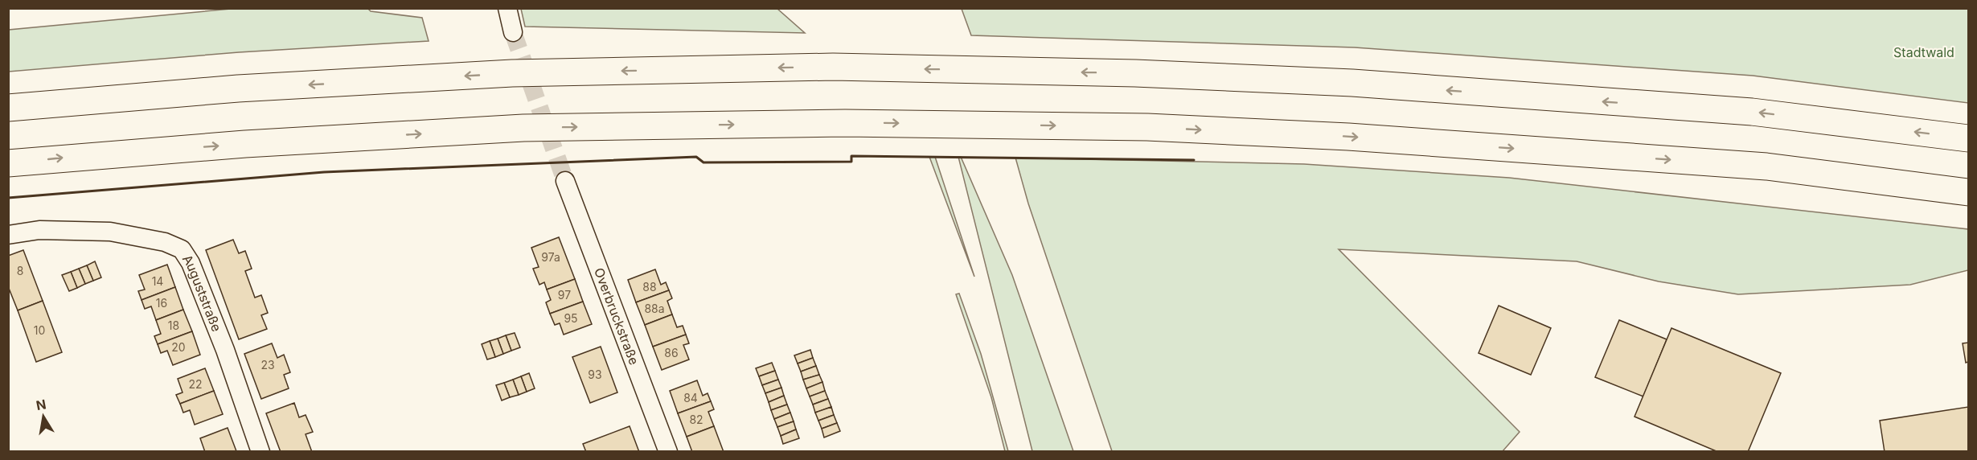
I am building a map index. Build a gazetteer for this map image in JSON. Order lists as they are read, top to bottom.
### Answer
{
  "streets": {
    "street": ["Auguststraße", "Overbruckstraße"]
  },
  "parks": ["Stadtwald"],
  "house_numbers": [
    "97a",
    "8",
    "14",
    "88",
    "97",
    "16",
    "88a",
    "95",
    "18",
    "10",
    "20",
    "86",
    "23",
    "93",
    "22",
    "84",
    "82"
  ],
  "north": "top"
}
